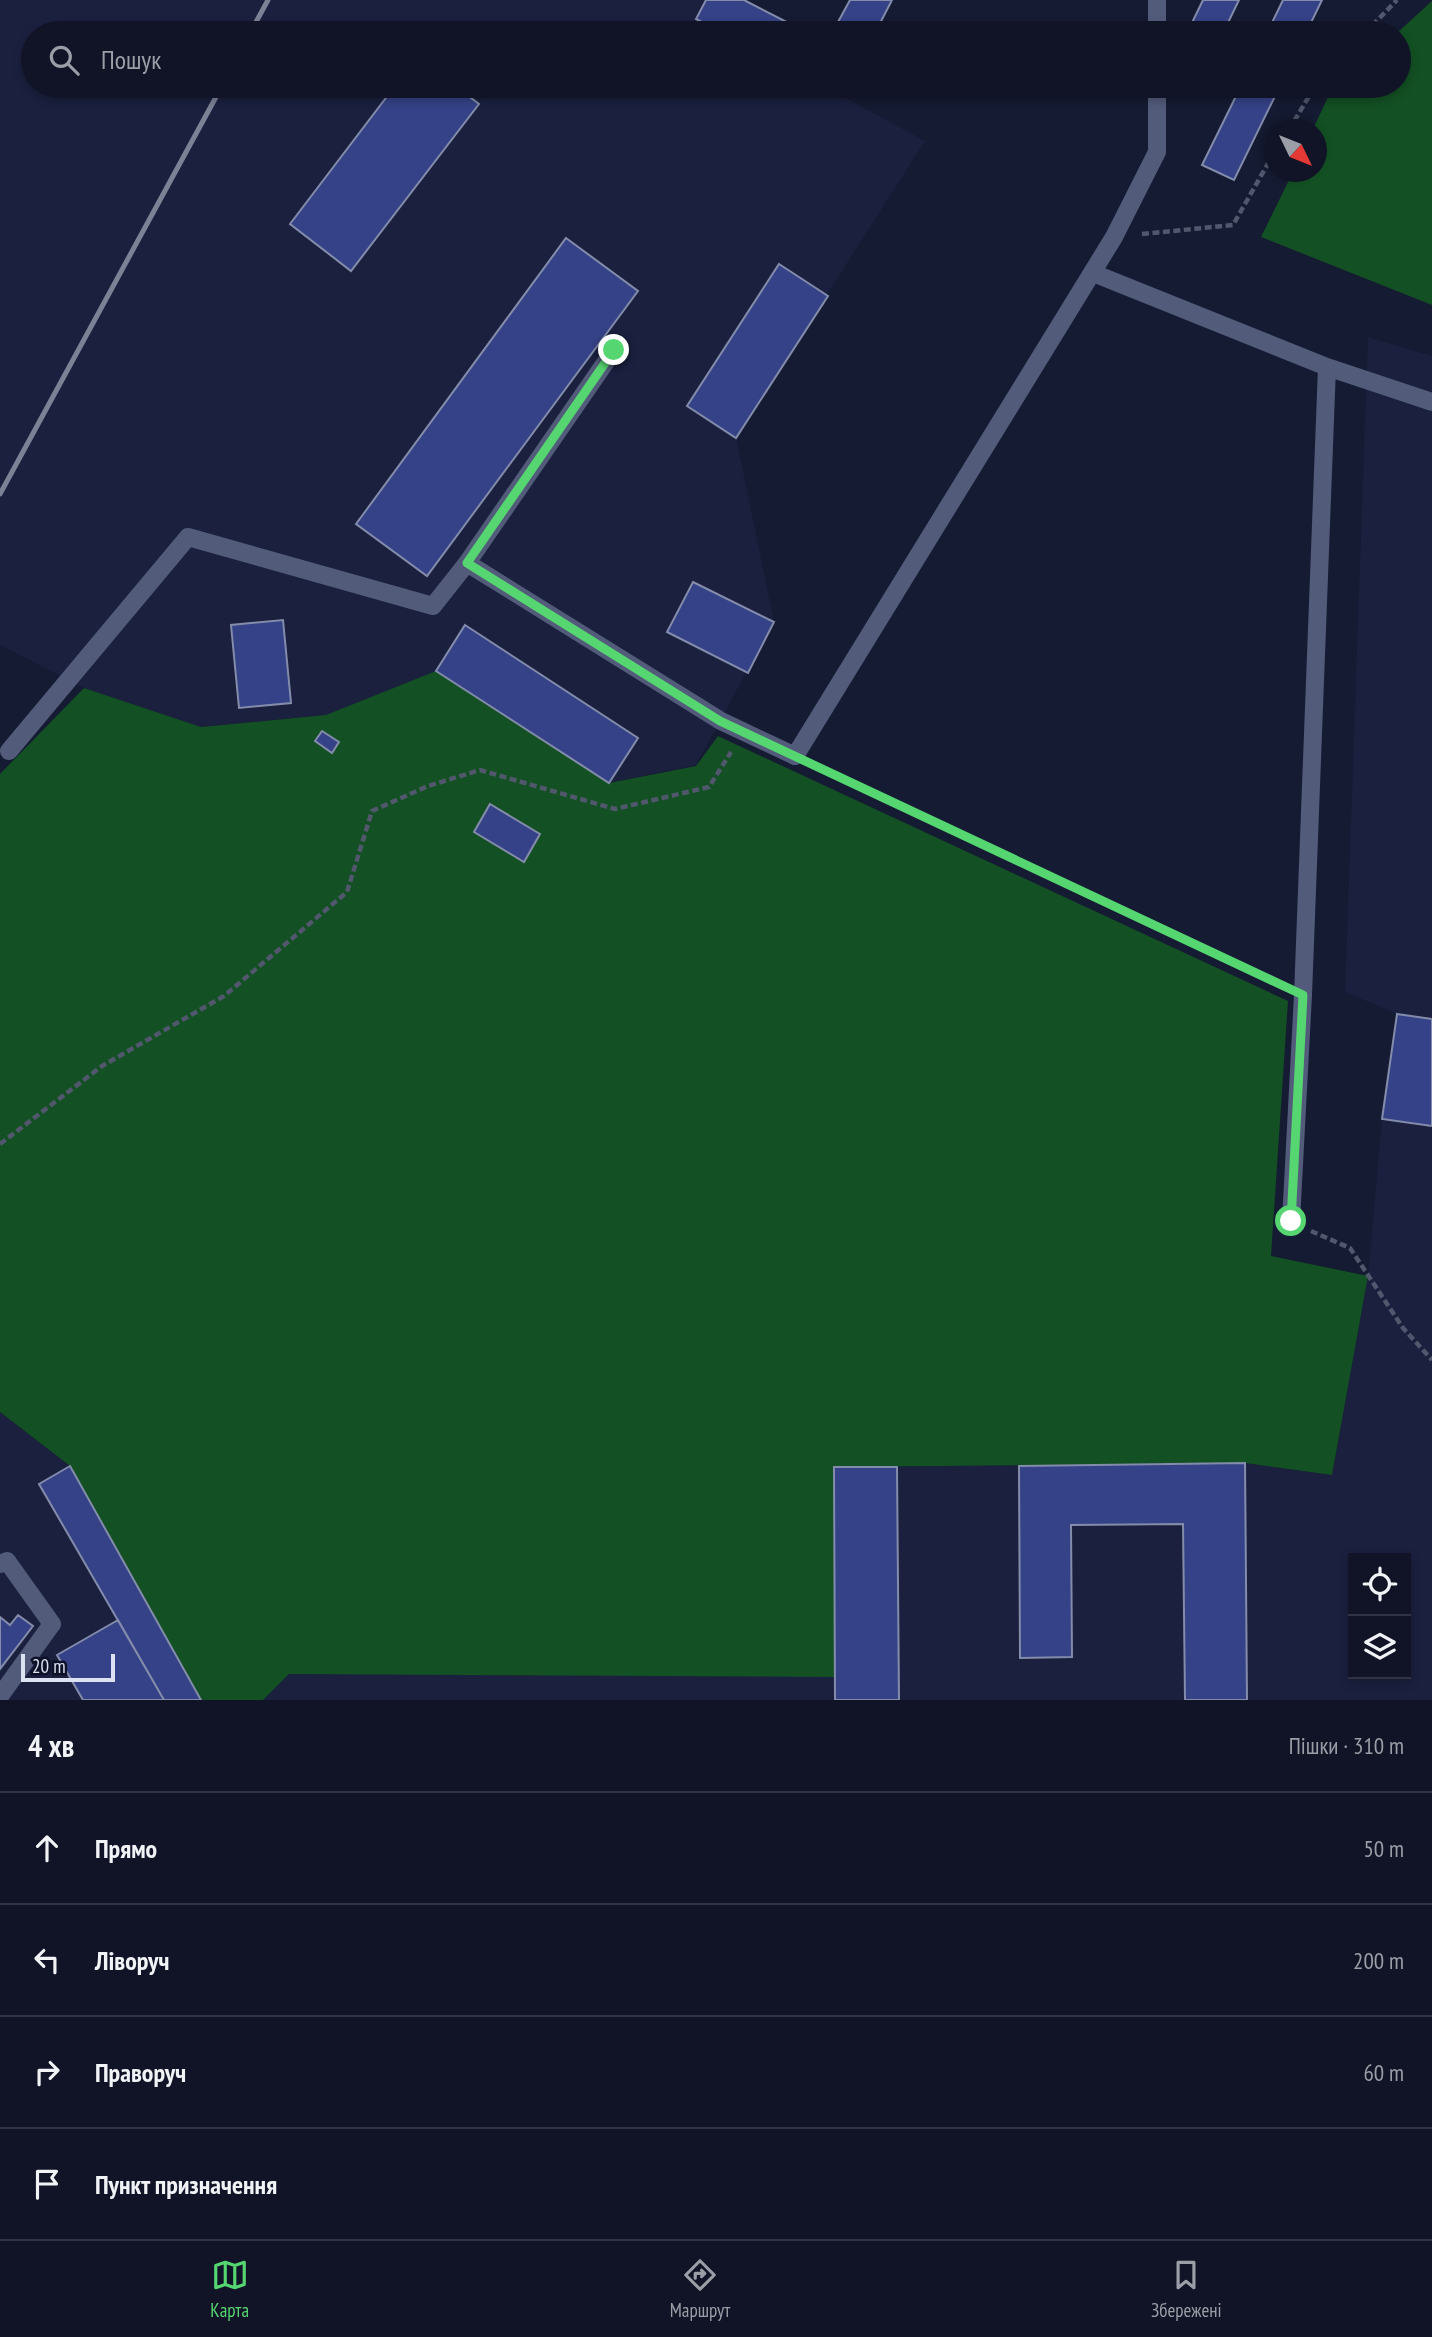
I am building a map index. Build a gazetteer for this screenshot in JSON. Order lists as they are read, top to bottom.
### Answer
{
  "scale_bar": "20 m",
  "north": "bottom right",
  "page": {
    "search": "Пошук",
    "scale": "20 m",
    "heading": ["4 хв", "Пішки · 310 m"],
    "list": [
      ["Прямо", "50 m"],
      ["Ліворуч", "200 m"],
      ["Праворуч", "60 m"],
      "Пункт призначення"
    ],
    "nav": ["Карта", "Маршрут", "Збережені"]
  }
}
